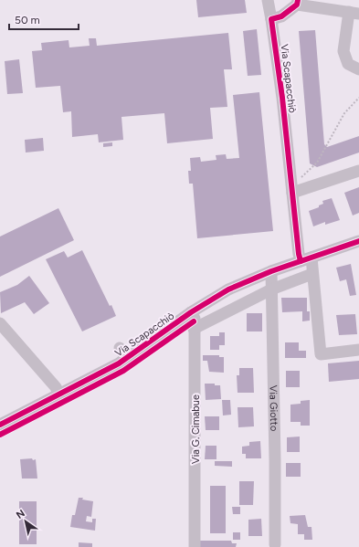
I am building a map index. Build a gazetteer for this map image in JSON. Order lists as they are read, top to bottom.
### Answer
{
  "streets": {
    "street": ["Via Scapacchiò", "Via Giotto", "Via G. Cimabue"]
  },
  "crossings": [
    ["Via Scapacchiò", "Via Giotto"],
    ["Via Scapacchiò", "Via G. Cimabue"]
  ],
  "scale_bar": "50 m",
  "north": "top left"
}
